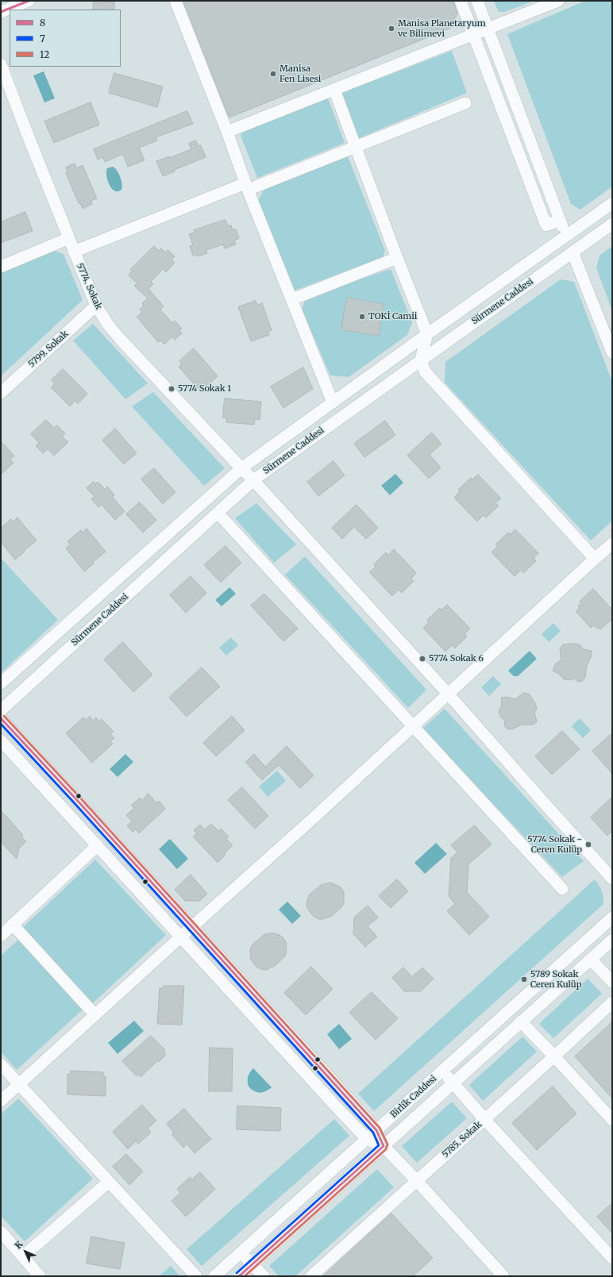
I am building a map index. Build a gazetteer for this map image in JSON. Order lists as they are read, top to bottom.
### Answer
{
  "streets": {
    "street": [
      "5774. Sokak",
      "Sürmene Caddesi",
      "5799. Sokak",
      "Birlik Caddesi",
      "5785. Sokak"
    ]
  },
  "crossings": [
    ["5774. Sokak", "Sürmene Caddesi"],
    ["5774. Sokak", "5799. Sokak"]
  ],
  "places": [
    "Manisa Planetaryum ve Bilimevi",
    "Manisa Fen Lisesi",
    "TOKİ Camii",
    "5774 Sokak 1",
    "5774 Sokak 6",
    "5774 Sokak - Ceren Kulüp",
    "5789 Sokak Ceren Kulüp"
  ],
  "lines": ["transit line 8", "transit line 12", "transit line 7"],
  "legend": ["8", "7", "12"],
  "north": "top left"
}
